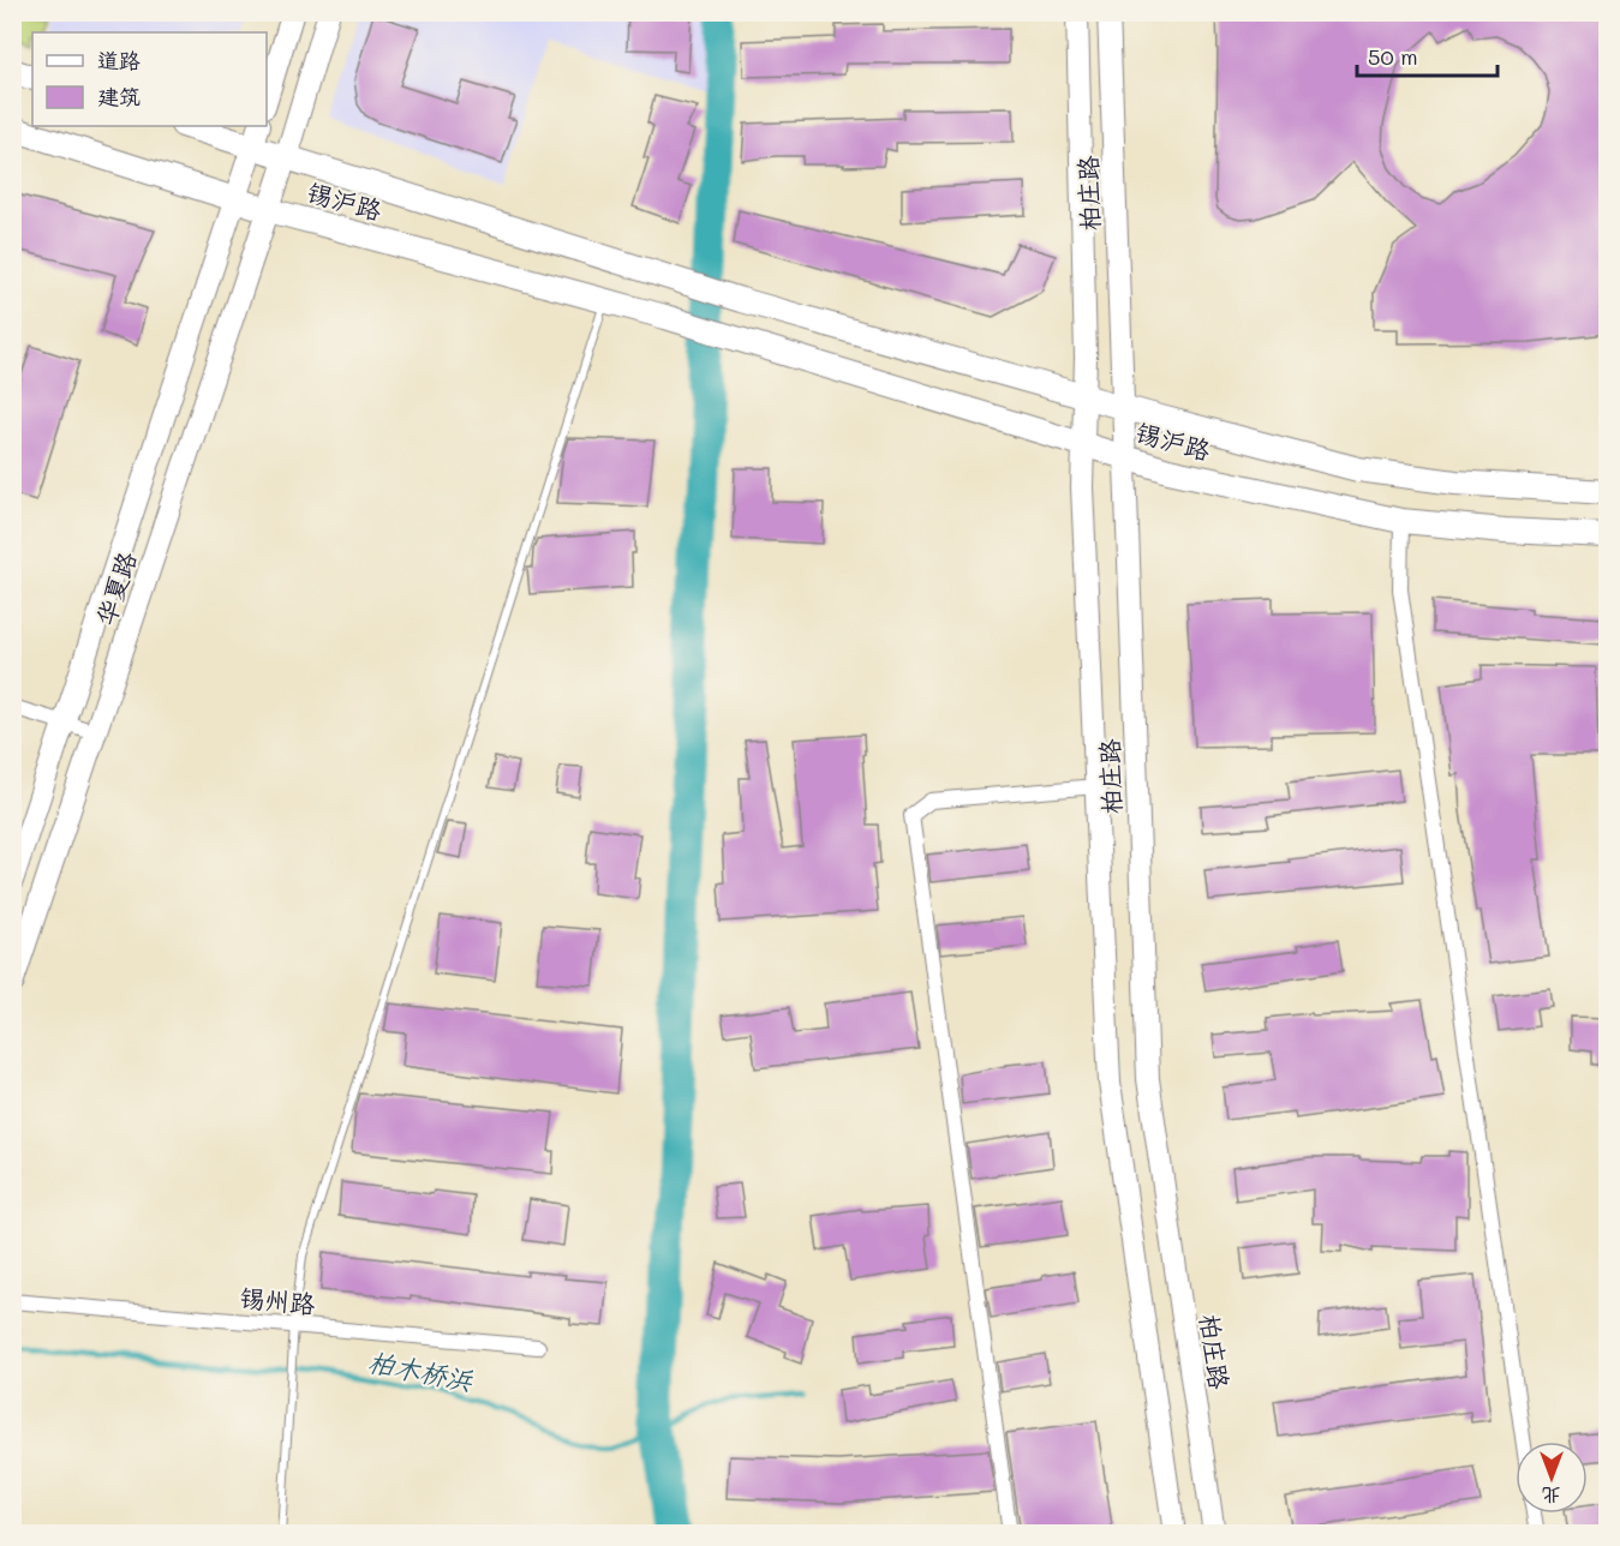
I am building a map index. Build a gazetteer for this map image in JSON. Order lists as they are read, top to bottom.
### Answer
{
  "streets": {
    "main road": ["锡沪路"],
    "street": ["柏庄路", "华夏路", "锡州路"]
  },
  "crossings": [
    ["柏庄路", "锡沪路"],
    ["锡沪路", "华夏路"]
  ],
  "water": ["柏木桥浜"],
  "legend": ["道路", "建筑"],
  "scale_bar": "50 m",
  "north": "bottom"
}
